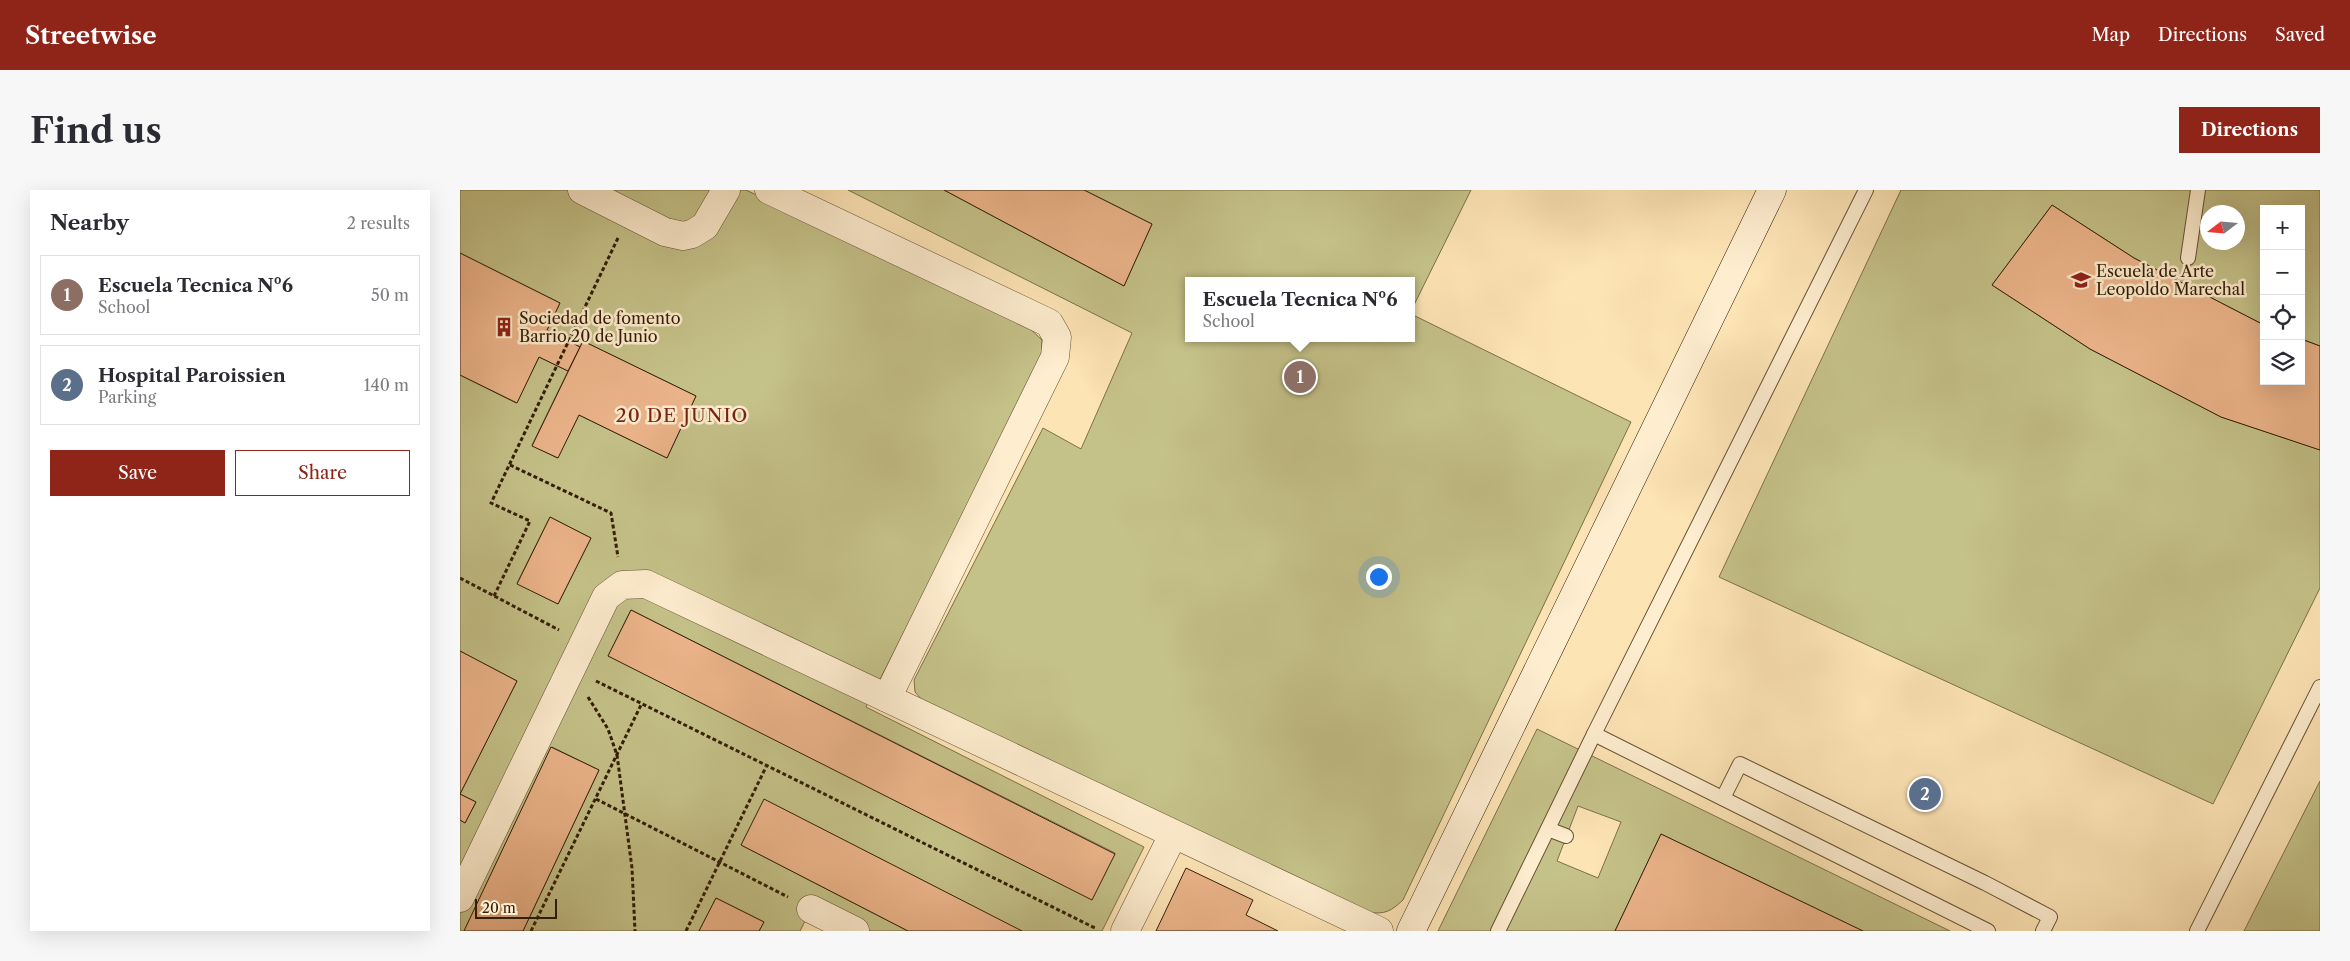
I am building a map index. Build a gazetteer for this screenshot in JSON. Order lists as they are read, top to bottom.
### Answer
{
  "districts": ["20 DE JUNIO"],
  "places": {
    "school or university": ["Escuela de Arte Leopoldo Marechal"],
    "building": ["Sociedad de fomento Barrio 20 de Junio"]
  },
  "scale_bar": "20 m",
  "north": "left",
  "page": {
    "header": "Streetwise",
    "nav": ["Map", "Directions", "Saved"],
    "buttons": [
      "Directions",
      ["Save", "Share"]
    ],
    "title": "Find us",
    "heading": ["Nearby", "2 results"],
    "map_buttons": ["+", "−"],
    "list": [
      {
        "mark": "1",
        "name": "Escuela Tecnica Nº6",
        "note": "School",
        "value": "50 m"
      },
      {
        "mark": "2",
        "name": "Hospital Paroissien",
        "note": "Parking",
        "value": "140 m"
      }
    ],
    "popup": ["Escuela Tecnica Nº6", "School"],
    "pins": ["1", "2"],
    "scale": "20 m"
  }
}
